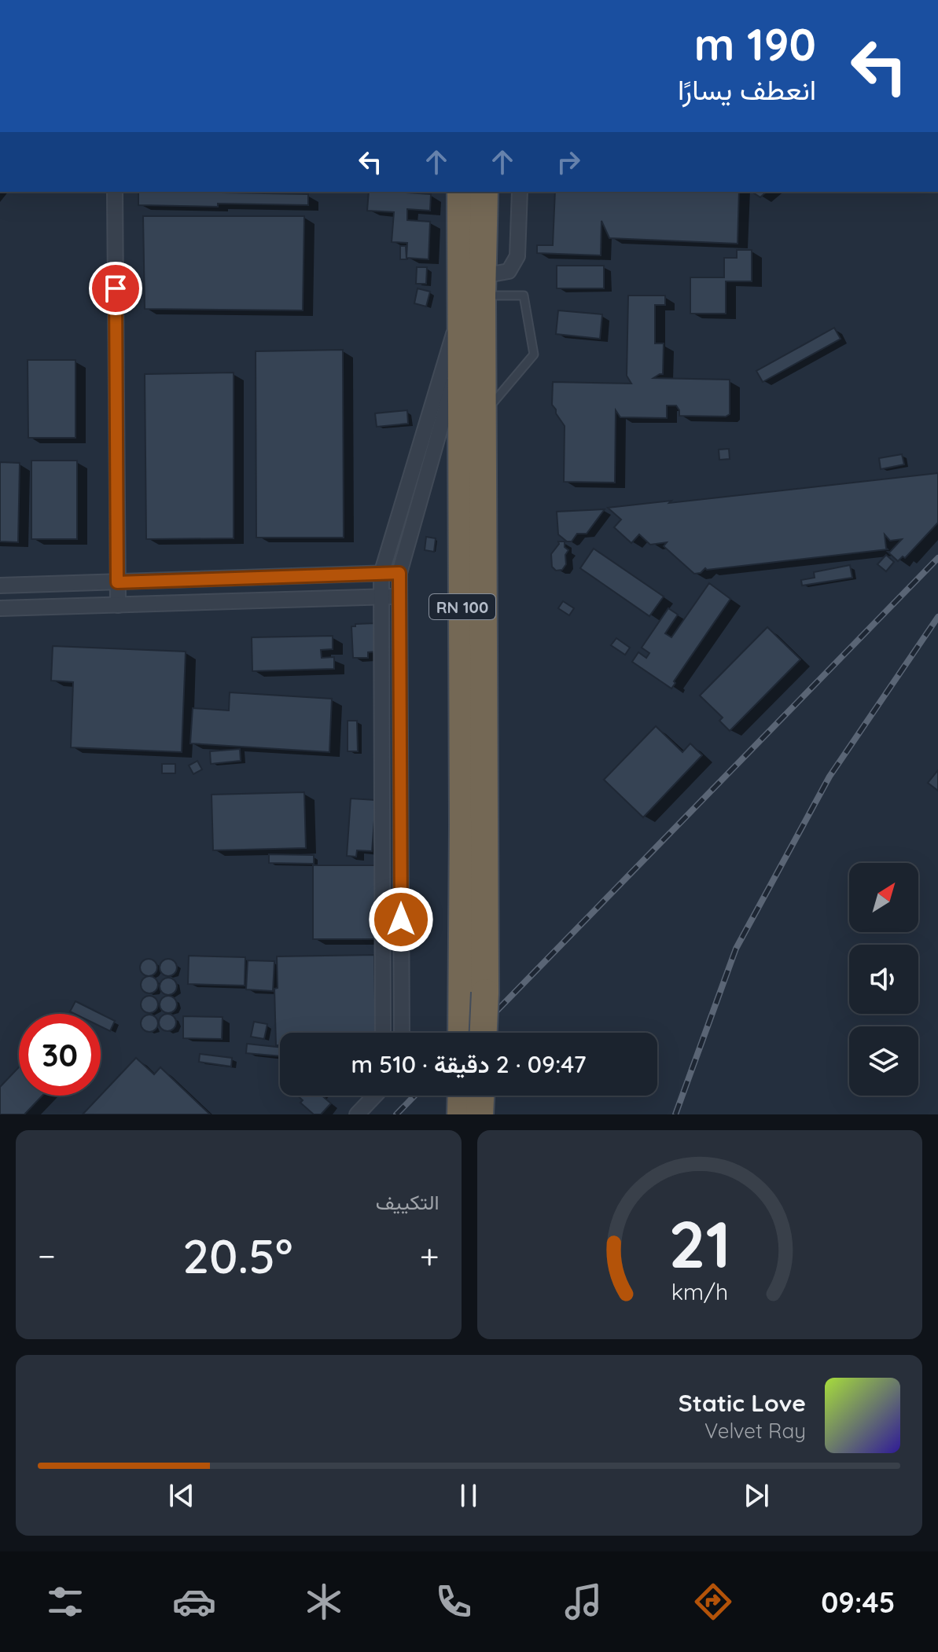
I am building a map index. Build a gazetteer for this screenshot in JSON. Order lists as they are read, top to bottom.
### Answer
{
  "streets": {
    "highway": ["RN 100"]
  },
  "north": "top right",
  "page": {
    "turn": ["190 m", "انعطف يسارًا"],
    "limit": "30",
    "trip": "09:47 · 2 دقيقة · 510 m",
    "tile": "التكييف",
    "heat": ["−", "20.5°", "+"],
    "song": ["Static Love", "Velvet Ray"],
    "tabs": "09:45",
    "gauge": ["21", "km/h"]
  }
}
